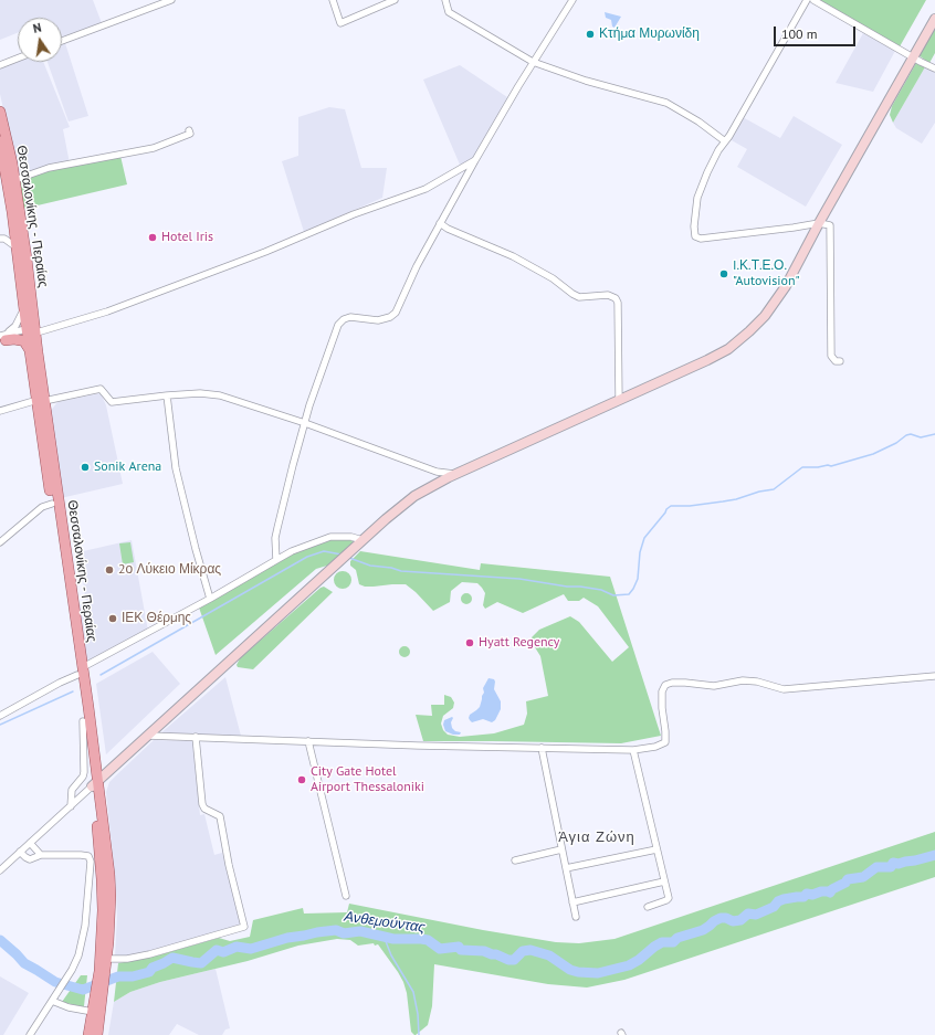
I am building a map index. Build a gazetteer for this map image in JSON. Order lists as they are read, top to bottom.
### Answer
{
  "streets": {
    "main road": ["Θεσσαλονίκης - Περαίας"]
  },
  "districts": ["Άγια Ζώνη"],
  "water": ["Ανθεμούντας"],
  "places": [
    "Κτήμα Μυρωνίδη",
    "Hotel Iris",
    "I.Κ.Τ.Ε.Ο. \"Autovision\"",
    "Sonik Arena",
    "2ο Λύκειο Μίκρας",
    "ΙΕΚ Θέρμης",
    "Hyatt Regency",
    "City Gate Hotel Airport Thessaloniki"
  ],
  "scale_bar": "100 m",
  "north": "top"
}
